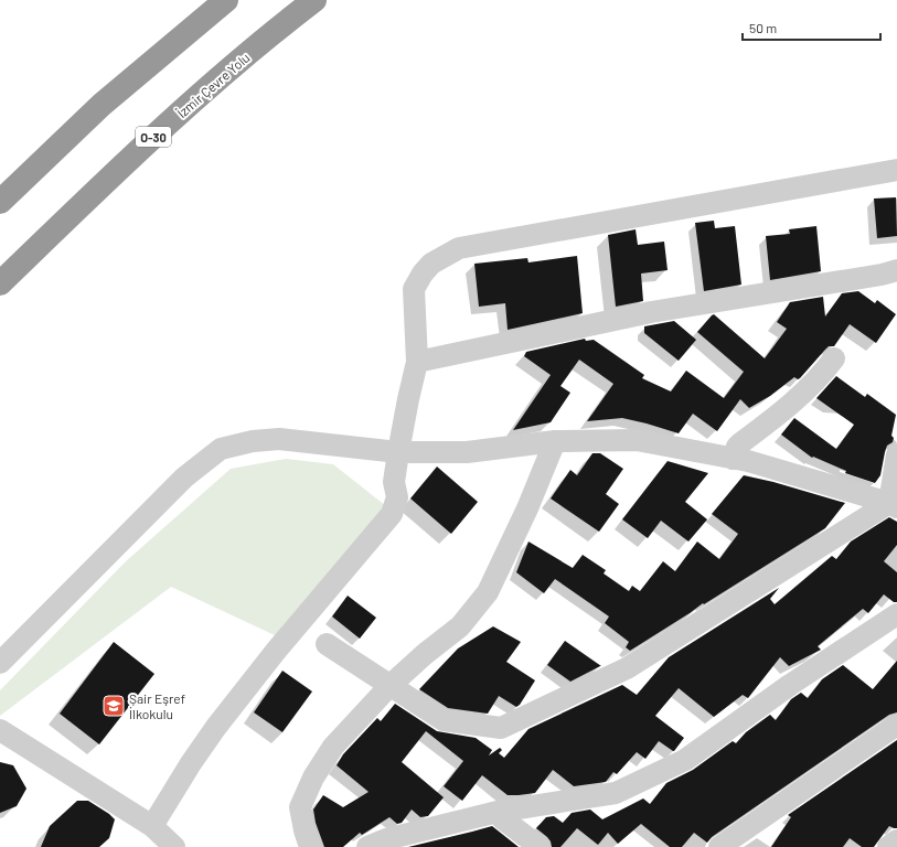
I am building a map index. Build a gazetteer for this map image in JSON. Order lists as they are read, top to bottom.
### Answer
{
  "streets": {
    "highway": ["İzmir Çevre Yolu", "O-30"]
  },
  "places": {
    "school or university": ["Şair Eşref İlkokulu"]
  },
  "scale_bar": "50 m"
}
